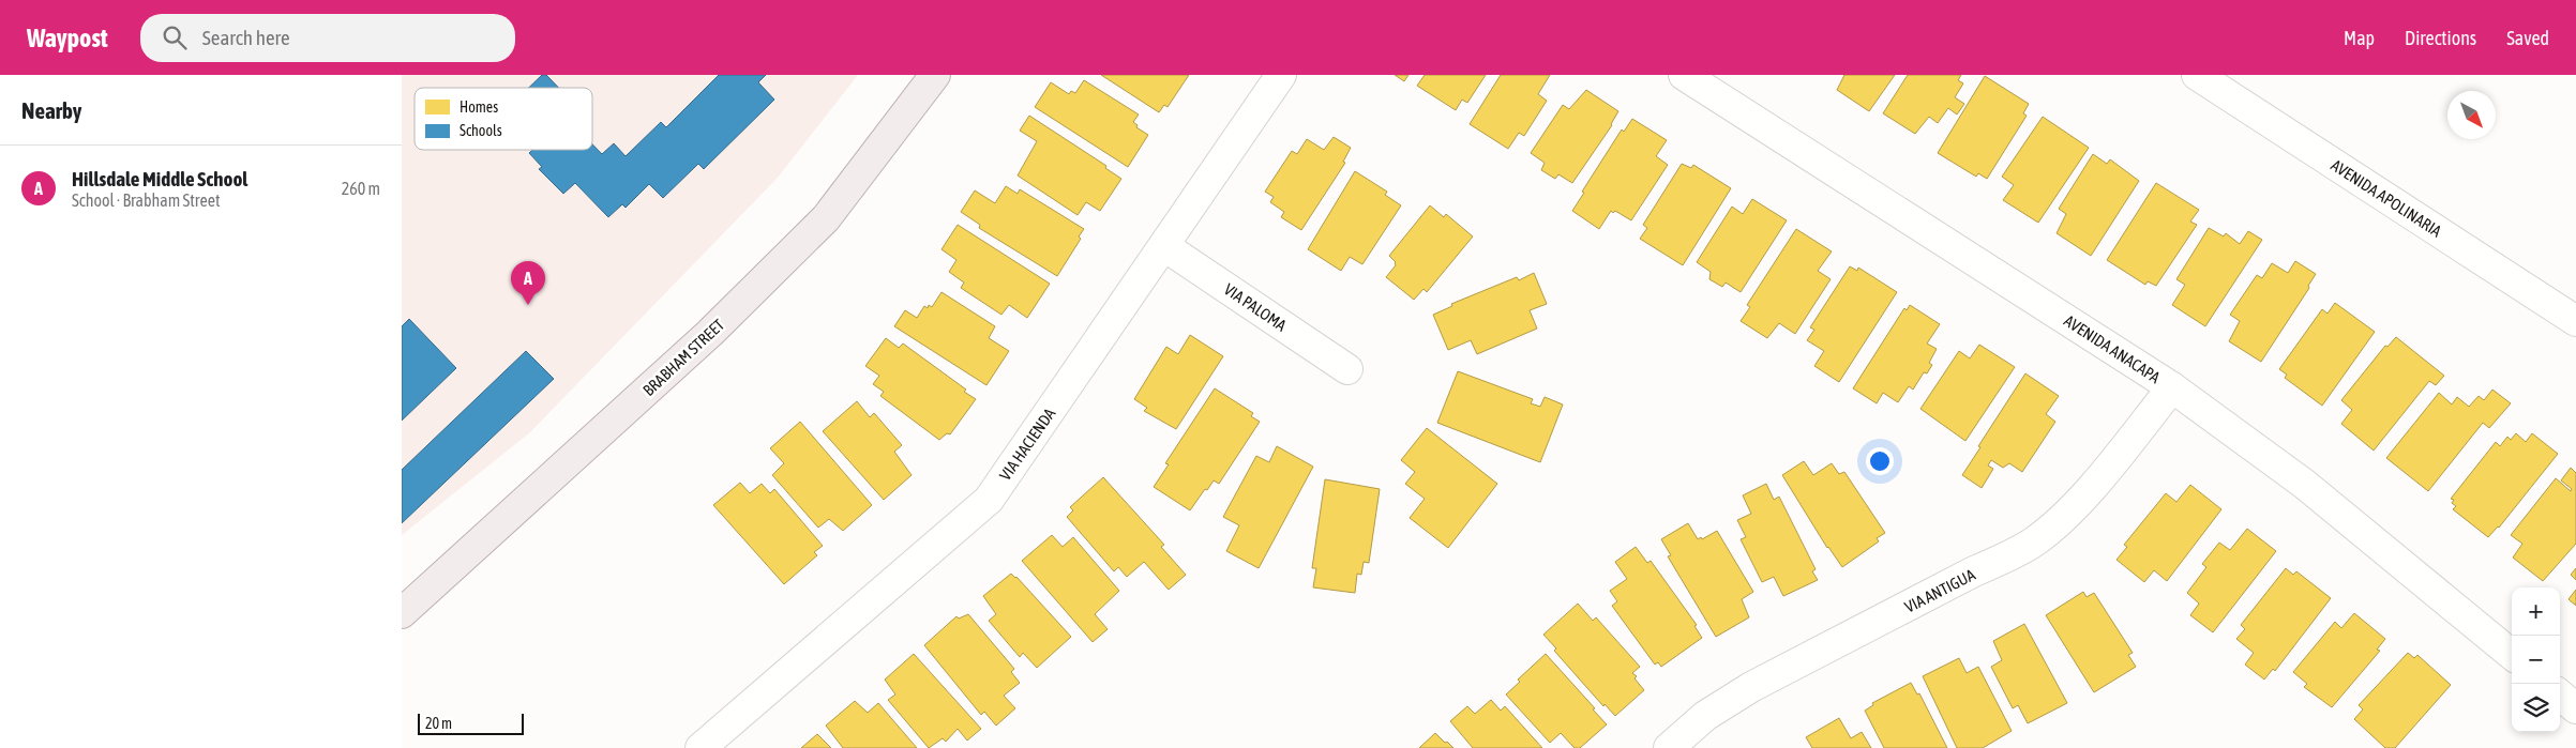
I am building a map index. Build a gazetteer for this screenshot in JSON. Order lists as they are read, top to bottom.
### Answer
{
  "streets": {
    "main road": ["BRABHAM STREET"],
    "street": [
      "AVENIDA APOLINARIA",
      "VIA PALOMA",
      "AVENIDA ANACAPA",
      "VIA HACIENDA",
      "VIA ANTIGUA"
    ]
  },
  "crossings": [
    ["VIA PALOMA", "VIA HACIENDA"],
    ["AVENIDA ANACAPA", "VIA ANTIGUA"]
  ],
  "legend": ["Homes", "Schools"],
  "scale_bar": "20 m",
  "north": "bottom right",
  "page": {
    "header": "Waypost",
    "search": "Search here",
    "nav": ["Map", "Directions", "Saved"],
    "heading": "Nearby",
    "list": [
      {
        "mark": "A",
        "name": "Hillsdale Middle School",
        "note": "School · Brabham Street",
        "value": "260 m"
      }
    ],
    "pins": "A",
    "map_buttons": ["+", "−"],
    "scale": "20 m"
  }
}
